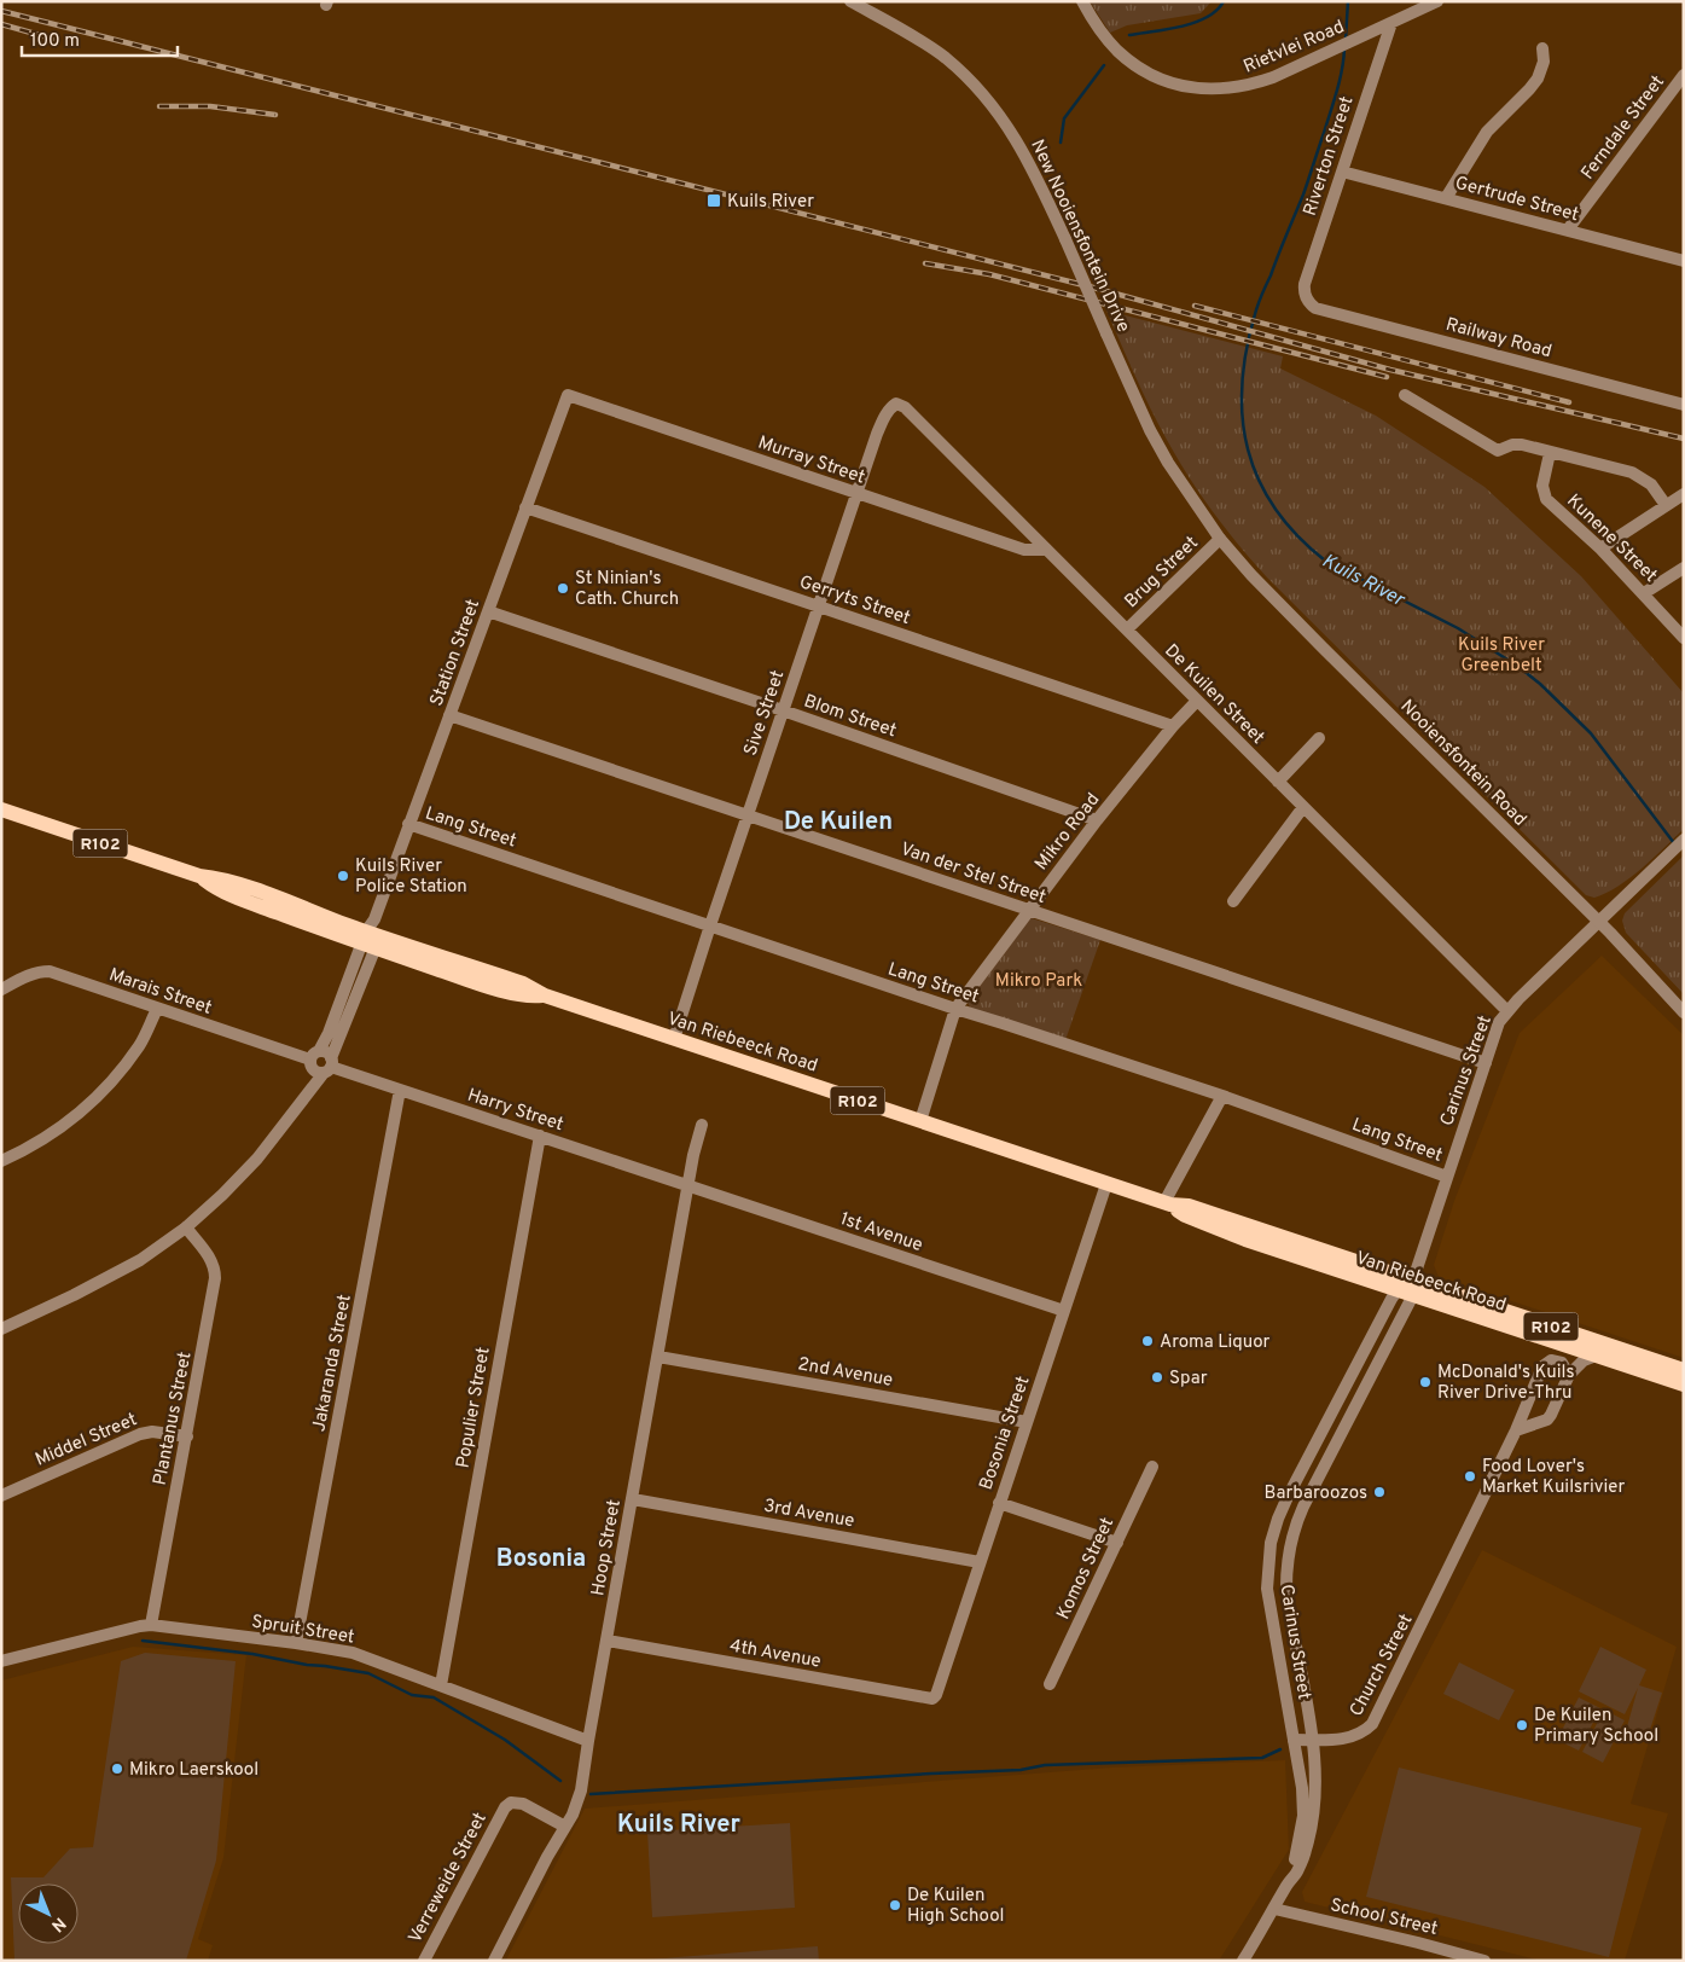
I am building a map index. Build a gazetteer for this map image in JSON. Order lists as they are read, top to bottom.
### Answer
{
  "streets": {
    "main road": ["R102", "Van Riebeeck Road"],
    "street": [
      "Rietvlei Road",
      "Ferndale Street",
      "Riverton Street",
      "Gertrude Street",
      "New Nooiensfontein Drive",
      "Railway Road",
      "Murray Street",
      "Kunene Street",
      "Brug Street",
      "Gerryts Street",
      "Station Street",
      "De Kuilen Street",
      "Sive Street",
      "Blom Street",
      "Nooiensfontein Road",
      "Lang Street",
      "Mikro Road",
      "Van der Stel Street",
      "Marais Street",
      "Carinus Street",
      "Harry Street",
      "1st Avenue",
      "Jakaranda Street",
      "2nd Avenue",
      "Populier Street",
      "Plantanus Street",
      "Bosonia Street",
      "Middel Street",
      "3rd Avenue",
      "Hoop Street",
      "Komos Street",
      "Spruit Street",
      "4th Avenue",
      "Church Street",
      "Verreweide Street",
      "School Street"
    ]
  },
  "crossings": [
    ["Rietvlei Road", "Riverton Street"],
    ["Ferndale Street", "Gertrude Street"],
    ["Riverton Street", "Gertrude Street"],
    ["Riverton Street", "Railway Road"],
    ["New Nooiensfontein Drive", "Brug Street"],
    ["New Nooiensfontein Drive", "Nooiensfontein Road"],
    ["Murray Street", "Station Street"],
    ["Murray Street", "De Kuilen Street"],
    ["Murray Street", "Sive Street"],
    ["Brug Street", "De Kuilen Street"],
    ["Brug Street", "Nooiensfontein Road"],
    ["Gerryts Street", "Station Street"],
    ["Gerryts Street", "Sive Street"],
    ["Gerryts Street", "Mikro Road"],
    ["Station Street", "Blom Street"],
    ["Station Street", "Lang Street"],
    ["Station Street", "Van der Stel Street"],
    ["Station Street", "Marais Street"],
    ["Station Street", "Van Riebeeck Road"],
    ["Station Street", "Harry Street"],
    ["Station Street", "Plantanus Street"],
    ["De Kuilen Street", "Sive Street"],
    ["De Kuilen Street", "Mikro Road"],
    ["De Kuilen Street", "Carinus Street"],
    ["Sive Street", "Blom Street"],
    ["Sive Street", "Lang Street"],
    ["Sive Street", "Van der Stel Street"],
    ["Sive Street", "Van Riebeeck Road"],
    ["Blom Street", "Mikro Road"],
    ["Nooiensfontein Road", "Carinus Street"],
    ["Lang Street", "Mikro Road"],
    ["Lang Street", "Carinus Street"],
    ["Mikro Road", "Van der Stel Street"],
    ["Mikro Road", "Van Riebeeck Road"],
    ["Van der Stel Street", "Carinus Street"],
    ["Marais Street", "Harry Street"],
    ["Van Riebeeck Road", "Carinus Street"],
    ["Van Riebeeck Road", "Bosonia Street"],
    ["Carinus Street", "Church Street"],
    ["Harry Street", "1st Avenue"],
    ["Harry Street", "Jakaranda Street"],
    ["Harry Street", "Populier Street"],
    ["Harry Street", "Hoop Street"],
    ["1st Avenue", "Bosonia Street"],
    ["1st Avenue", "Hoop Street"],
    ["Jakaranda Street", "Spruit Street"],
    ["2nd Avenue", "Bosonia Street"],
    ["2nd Avenue", "Hoop Street"],
    ["Populier Street", "Spruit Street"],
    ["Plantanus Street", "Middel Street"],
    ["Plantanus Street", "Spruit Street"],
    ["Bosonia Street", "3rd Avenue"],
    ["Bosonia Street", "4th Avenue"],
    ["3rd Avenue", "Hoop Street"],
    ["Hoop Street", "Spruit Street"],
    ["Hoop Street", "4th Avenue"],
    ["Hoop Street", "Verreweide Street"]
  ],
  "districts": ["De Kuilen", "Bosonia", "Kuils River"],
  "water": ["Kuils River"],
  "parks": ["Kuils River Greenbelt", "Mikro Park"],
  "places": {
    "transit": ["Kuils River"],
    "other": [
      "St Ninian's Cath. Church",
      "Kuils River Police Station",
      "Aroma Liquor",
      "Spar",
      "McDonald's Kuils River Drive-Thru",
      "Food Lover's Market Kuilsrivier",
      "Barbaroozos",
      "De Kuilen Primary School",
      "Mikro Laerskool",
      "De Kuilen High School"
    ]
  },
  "scale_bar": "100 m",
  "north": "bottom right"
}
